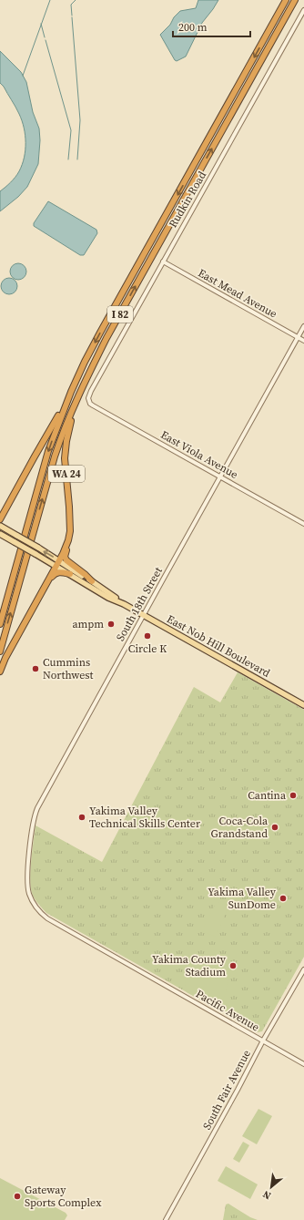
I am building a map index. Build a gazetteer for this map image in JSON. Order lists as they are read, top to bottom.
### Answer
{
  "streets": {
    "highway": ["I 82", "WA 24"],
    "main road": ["East Nob Hill Boulevard"],
    "street": [
      "Rudkin Road",
      "East Mead Avenue",
      "East Viola Avenue",
      "South 18th Street",
      "Pacific Avenue",
      "South Fair Avenue"
    ]
  },
  "crossings": [
    ["Rudkin Road", "East Mead Avenue"],
    ["Rudkin Road", "East Viola Avenue"],
    ["East Mead Avenue", "South 18th Street"],
    ["I 82", "WA 24"],
    ["East Viola Avenue", "South 18th Street"],
    ["WA 24", "East Nob Hill Boulevard"],
    ["South 18th Street", "East Nob Hill Boulevard"],
    ["South 18th Street", "Pacific Avenue"],
    ["Pacific Avenue", "South Fair Avenue"]
  ],
  "places": [
    "ampm",
    "Circle K",
    "Cummins Northwest",
    "Cantina",
    "Yakima Valley Technical Skills Center",
    "Coca-Cola Grandstand",
    "Yakima Valley SunDome",
    "Yakima County Stadium",
    "Gateway Sports Complex"
  ],
  "scale_bar": "200 m",
  "north": "bottom left"
}
